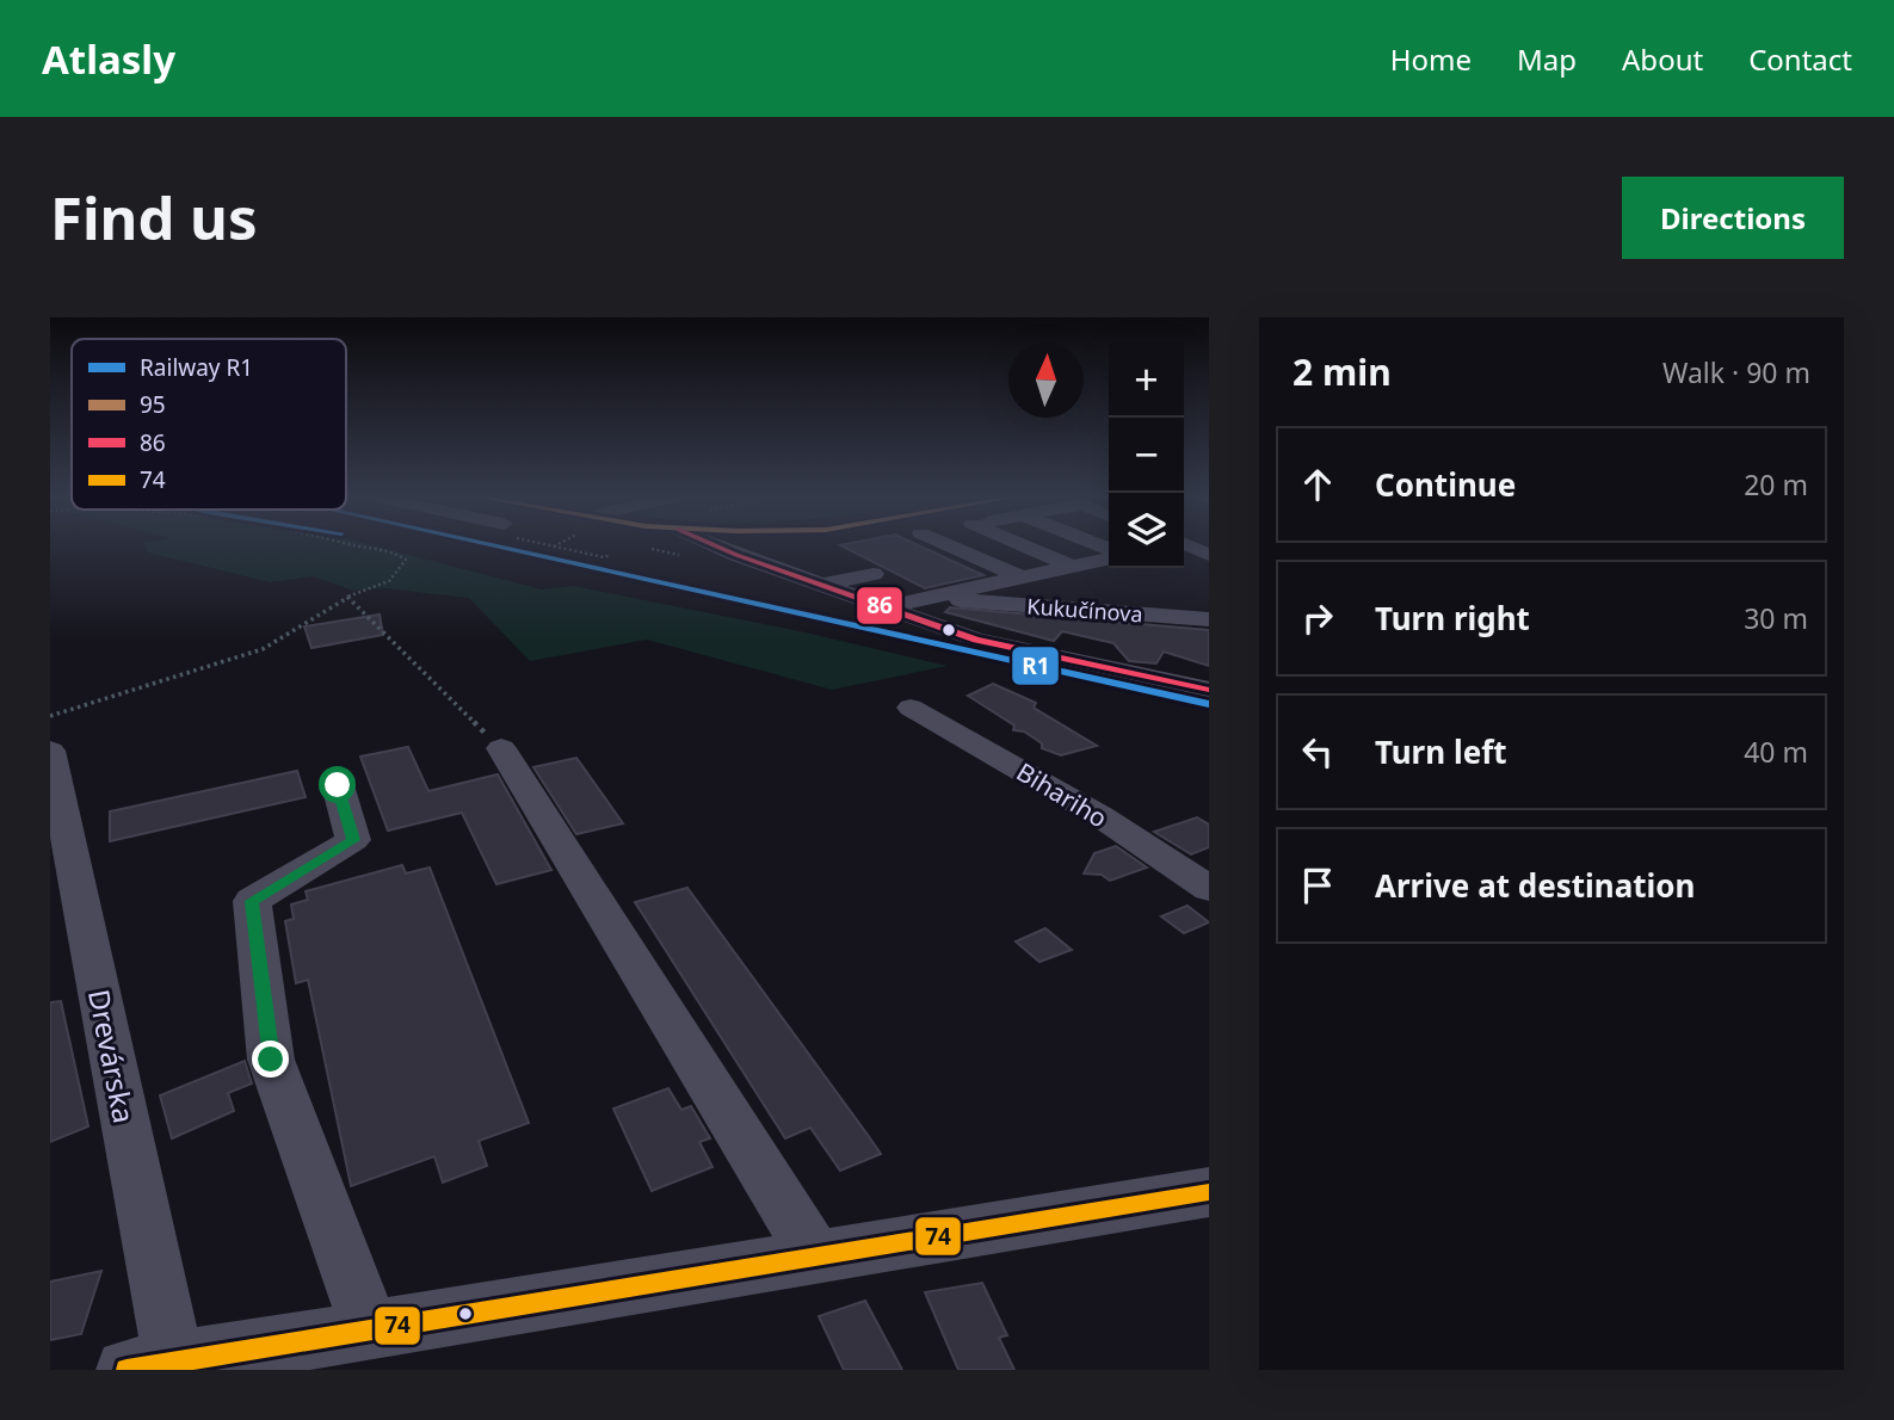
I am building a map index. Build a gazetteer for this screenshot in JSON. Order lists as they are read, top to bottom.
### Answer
{
  "streets": {
    "street": ["Kukučínova", "Bihariho", "Drevárska"]
  },
  "lines": ["rail line R1", "transit line 86", "transit line 74"],
  "legend": [
    "Railway R1",
    "95",
    "86",
    "74"
  ],
  "north": "top",
  "page": {
    "header": "Atlasly",
    "nav": [
      "Home",
      "Map",
      "About",
      "Contact"
    ],
    "buttons": "Directions",
    "title": "Find us",
    "heading": ["2 min", "Walk · 90 m"],
    "map_buttons": ["+", "−"],
    "list": [
      ["Continue", "20 m"],
      ["Turn right", "30 m"],
      ["Turn left", "40 m"],
      "Arrive at destination"
    ]
  }
}
